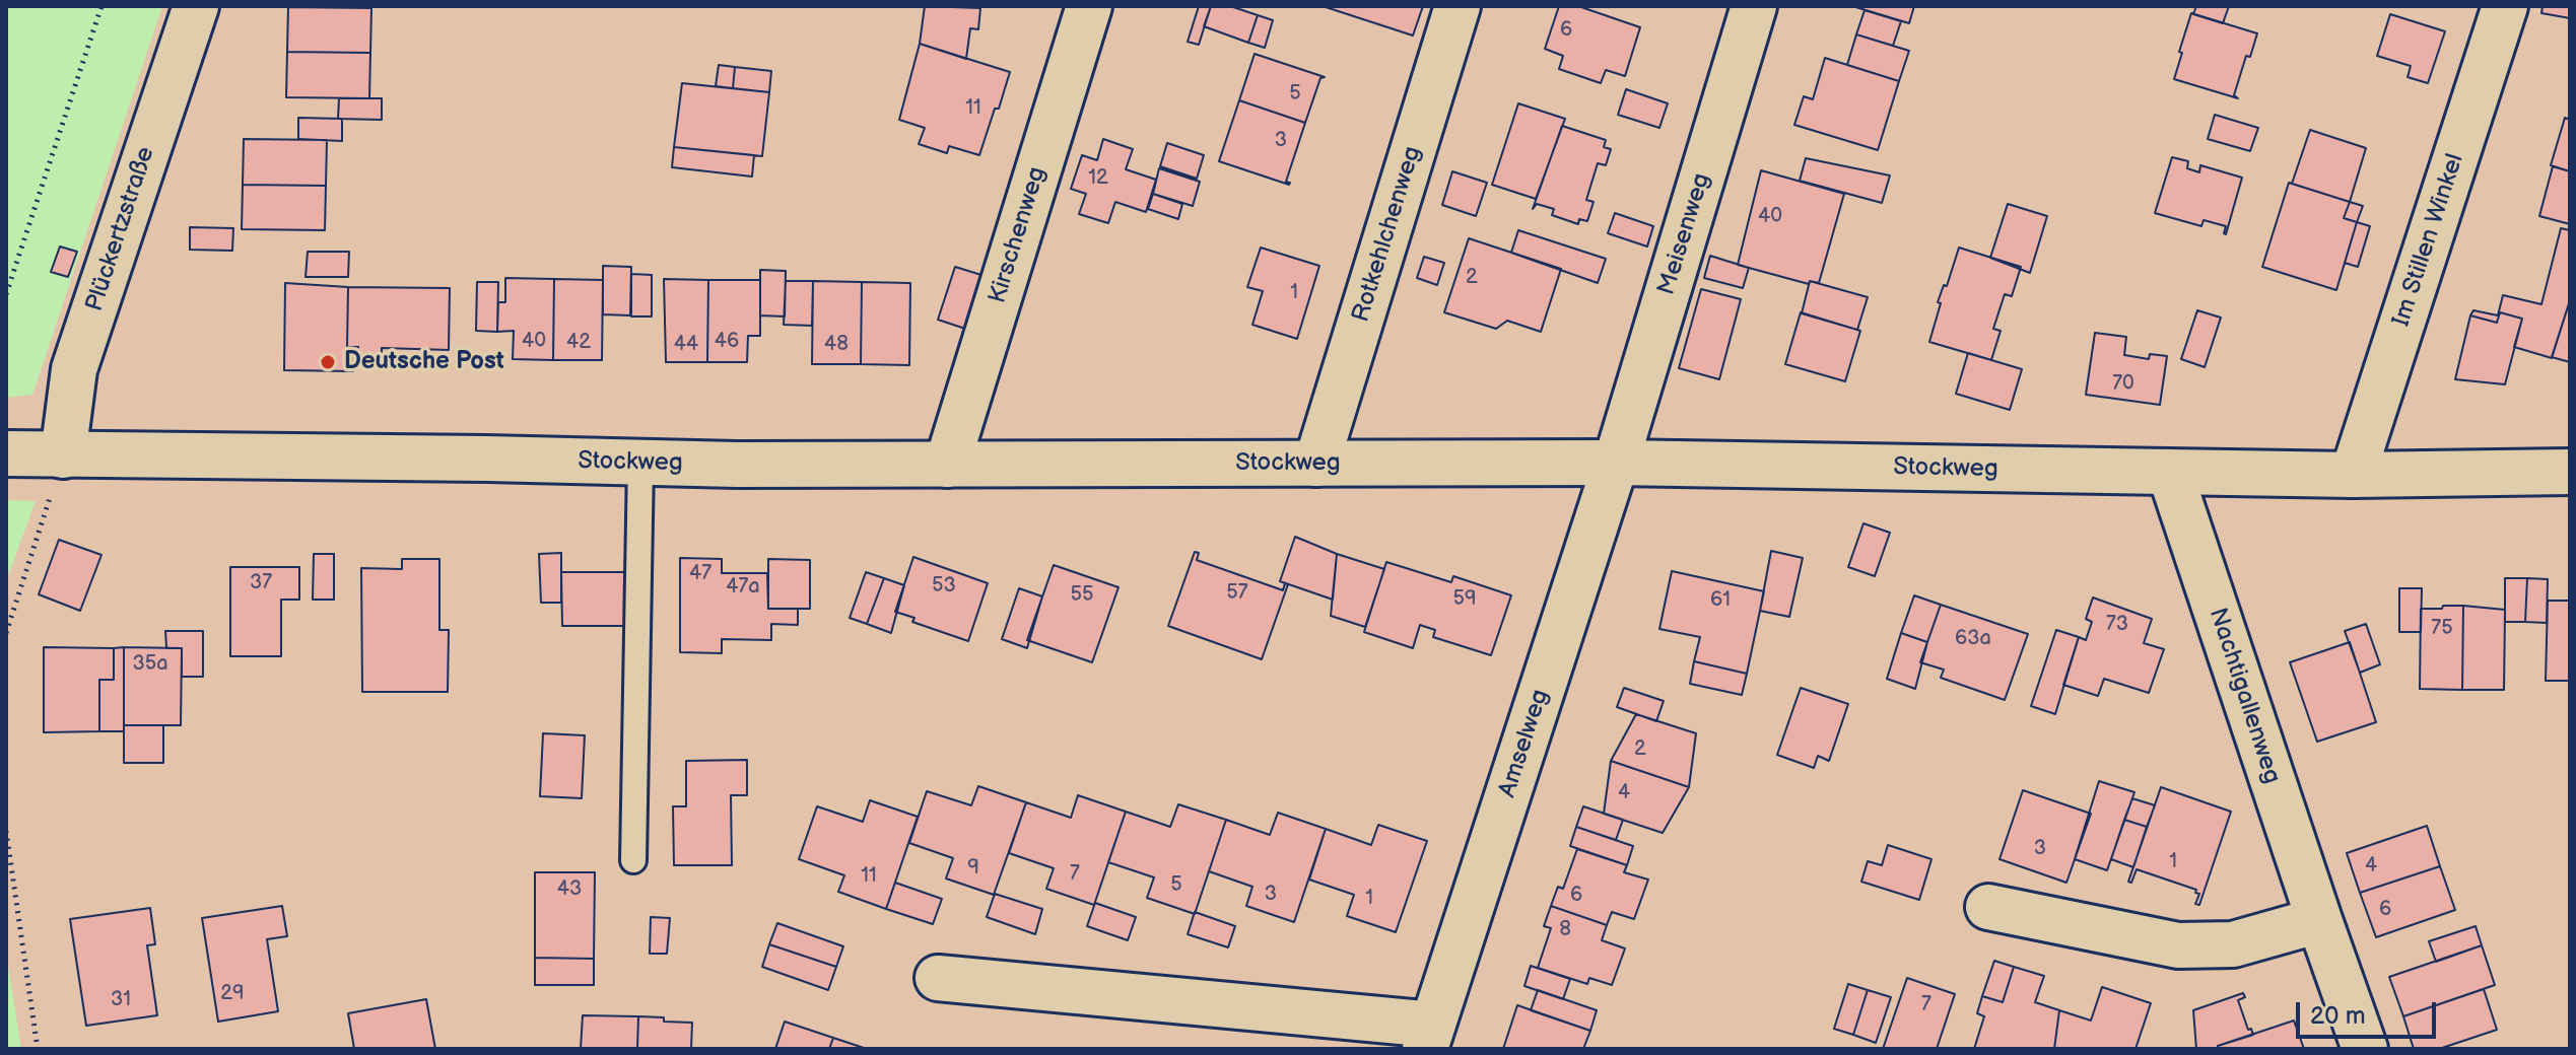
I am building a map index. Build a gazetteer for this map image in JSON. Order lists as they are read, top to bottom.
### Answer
{
  "streets": {
    "street": [
      "Plückertzstraße",
      "Rotkehlchenweg",
      "Meisenweg",
      "Kirschenweg",
      "Im Stillen Winkel",
      "Stockweg",
      "Nachtigallenweg",
      "Amselweg"
    ]
  },
  "crossings": [
    ["Plückertzstraße", "Stockweg"],
    ["Rotkehlchenweg", "Stockweg"],
    ["Meisenweg", "Stockweg"],
    ["Meisenweg", "Amselweg"],
    ["Kirschenweg", "Stockweg"],
    ["Im Stillen Winkel", "Stockweg"],
    ["Stockweg", "Nachtigallenweg"],
    ["Stockweg", "Amselweg"]
  ],
  "places": ["Deutsche Post"],
  "house_numbers": [
    "6",
    "5",
    "11",
    "3",
    "12",
    "40",
    "2",
    "1",
    "40",
    "46",
    "42",
    "44",
    "48",
    "70",
    "47",
    "37",
    "53",
    "47a",
    "57",
    "55",
    "59",
    "61",
    "73",
    "75",
    "63a",
    "35a",
    "2",
    "4",
    "3",
    "1",
    "4",
    "9",
    "7",
    "11",
    "5",
    "43",
    "3",
    "6",
    "1",
    "6",
    "8",
    "29",
    "31",
    "7"
  ],
  "scale_bar": "20 m"
}
